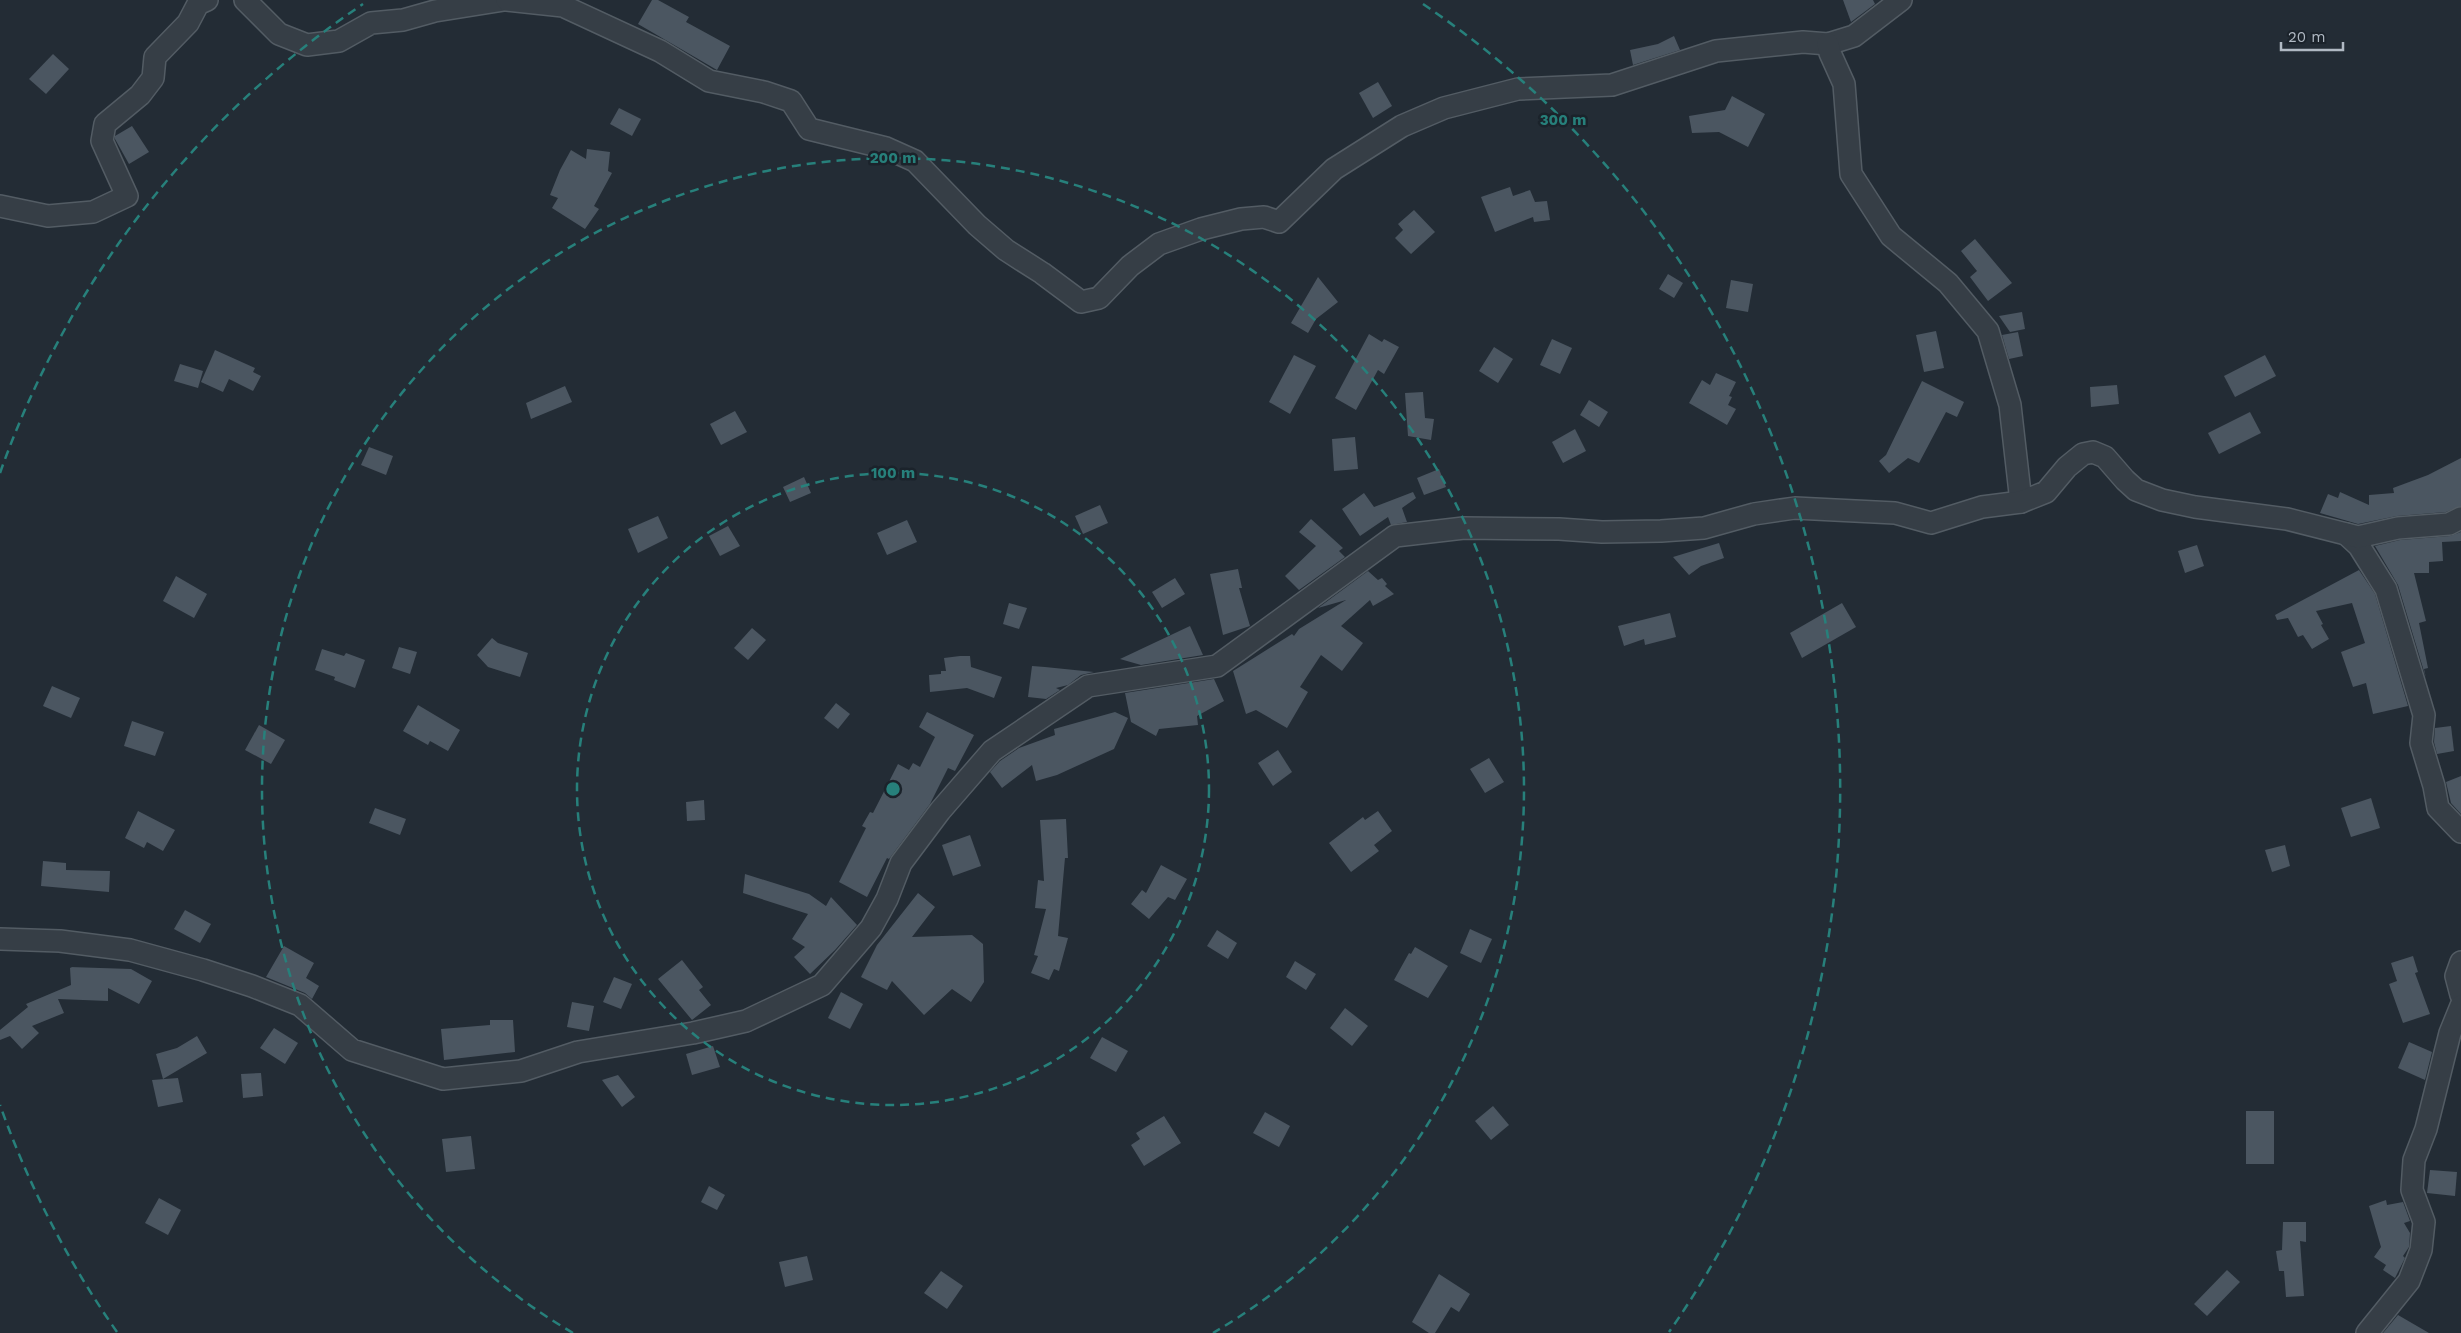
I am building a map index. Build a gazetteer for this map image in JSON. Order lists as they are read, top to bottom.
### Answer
{
  "scale_bar": "20 m",
  "rings": ["300 m", "200 m", "100 m"]
}
